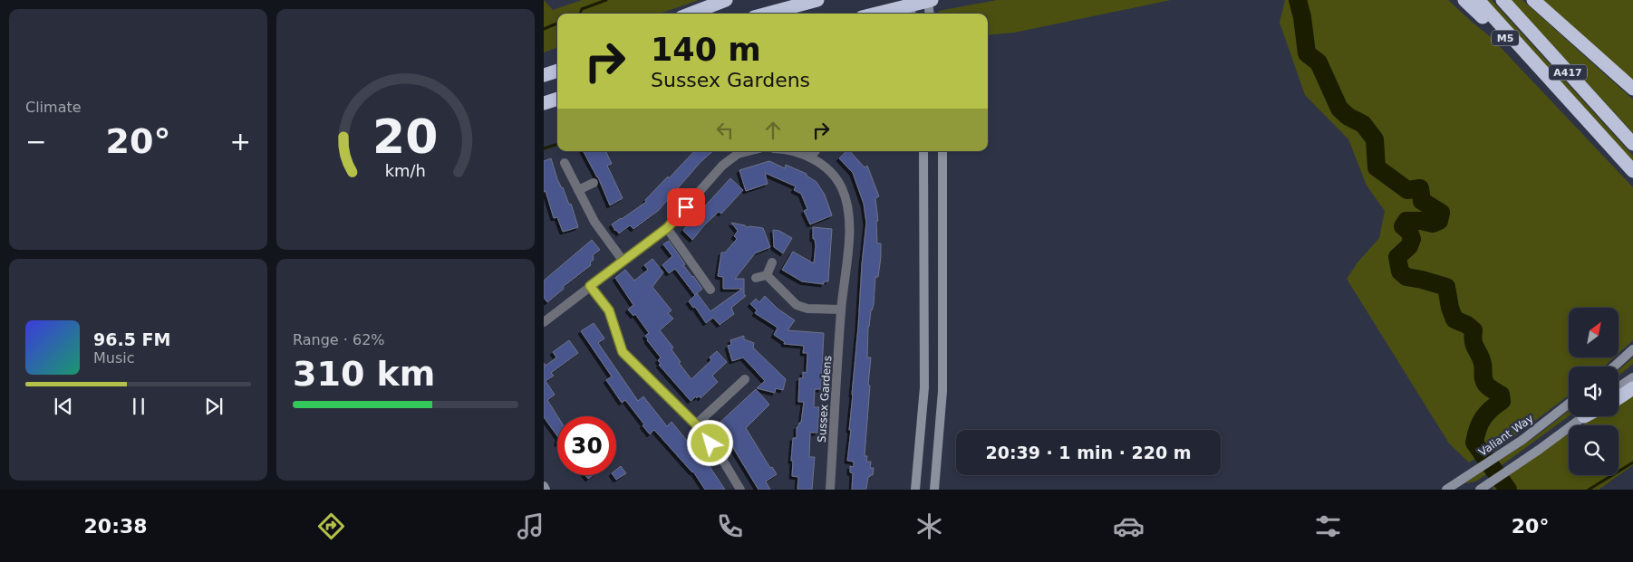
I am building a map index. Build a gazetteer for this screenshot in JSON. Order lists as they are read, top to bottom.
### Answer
{
  "streets": {
    "highway": ["M5", "A417"],
    "street": ["Sussex Gardens", "Valiant Way"]
  },
  "crossings": [
    ["M5", "A417"]
  ],
  "north": "top right",
  "page": {
    "tile": [
      "Climate",
      ["Range · 62%", "310 km"]
    ],
    "turn": ["140 m", "Sussex Gardens"],
    "heat": ["−", "20°", "+"],
    "song": ["96.5 FM", "Music"],
    "limit": "30",
    "trip": "20:39 · 1 min · 220 m",
    "tabs": ["20:38", "20°"],
    "gauge": ["20", "km/h"]
  }
}
